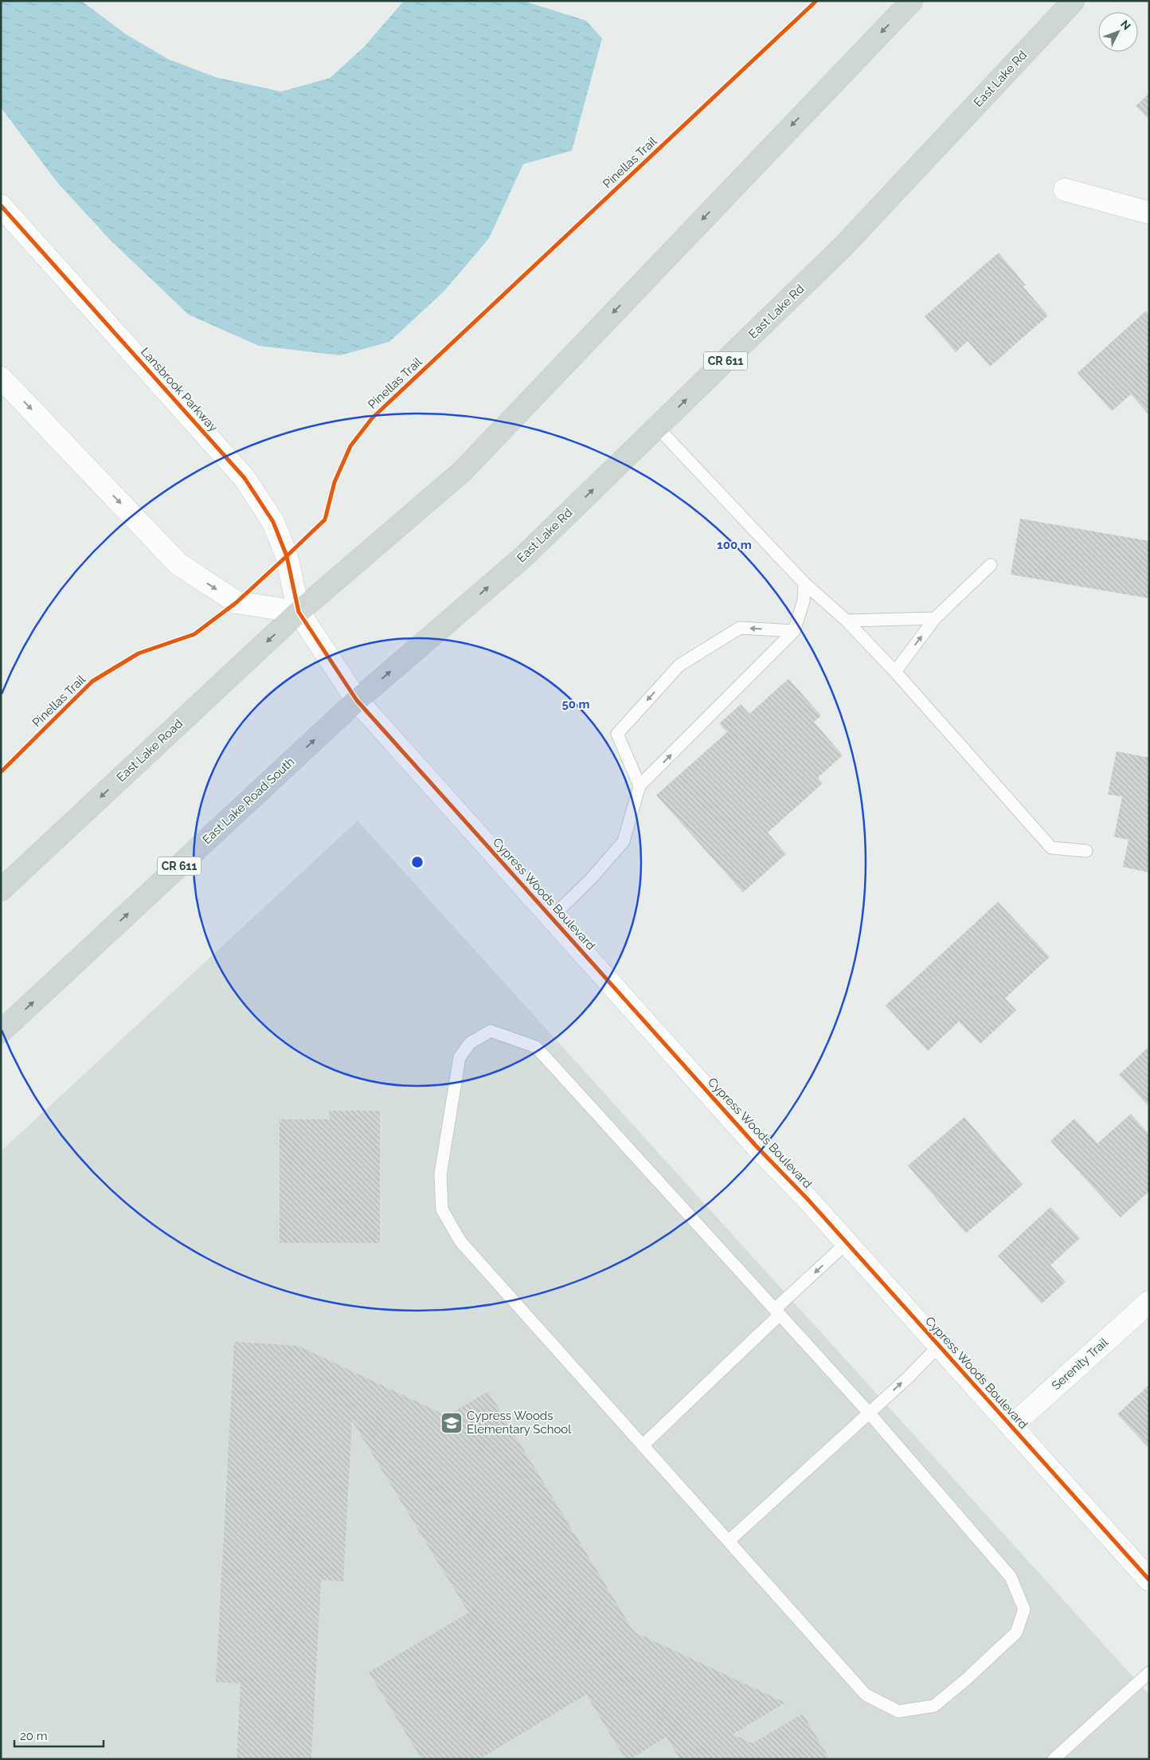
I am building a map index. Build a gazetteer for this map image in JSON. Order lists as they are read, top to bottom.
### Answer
{
  "streets": {
    "main road": [
      "East Lake Rd",
      "CR 611",
      "East Lake Road",
      "East Lake Road South"
    ],
    "street": ["Lansbrook Parkway", "Cypress Woods Boulevard", "Serenity Trail"],
    "cycle path": ["Pinellas Trail"]
  },
  "crossings": [
    ["East Lake Rd", "East Lake Road South"],
    ["East Lake Rd", "Cypress Woods Boulevard"],
    ["Lansbrook Parkway", "East Lake Road"],
    ["Lansbrook Parkway", "Cypress Woods Boulevard"],
    ["East Lake Road", "Cypress Woods Boulevard"],
    ["East Lake Road South", "Cypress Woods Boulevard"],
    ["Cypress Woods Boulevard", "Serenity Trail"]
  ],
  "one_way": ["East Lake Road", "East Lake Road South"],
  "places": {
    "school or university": ["Cypress Woods Elementary School"]
  },
  "scale_bar": "20 m",
  "north": "top right",
  "rings": ["100 m", "50 m"]
}
